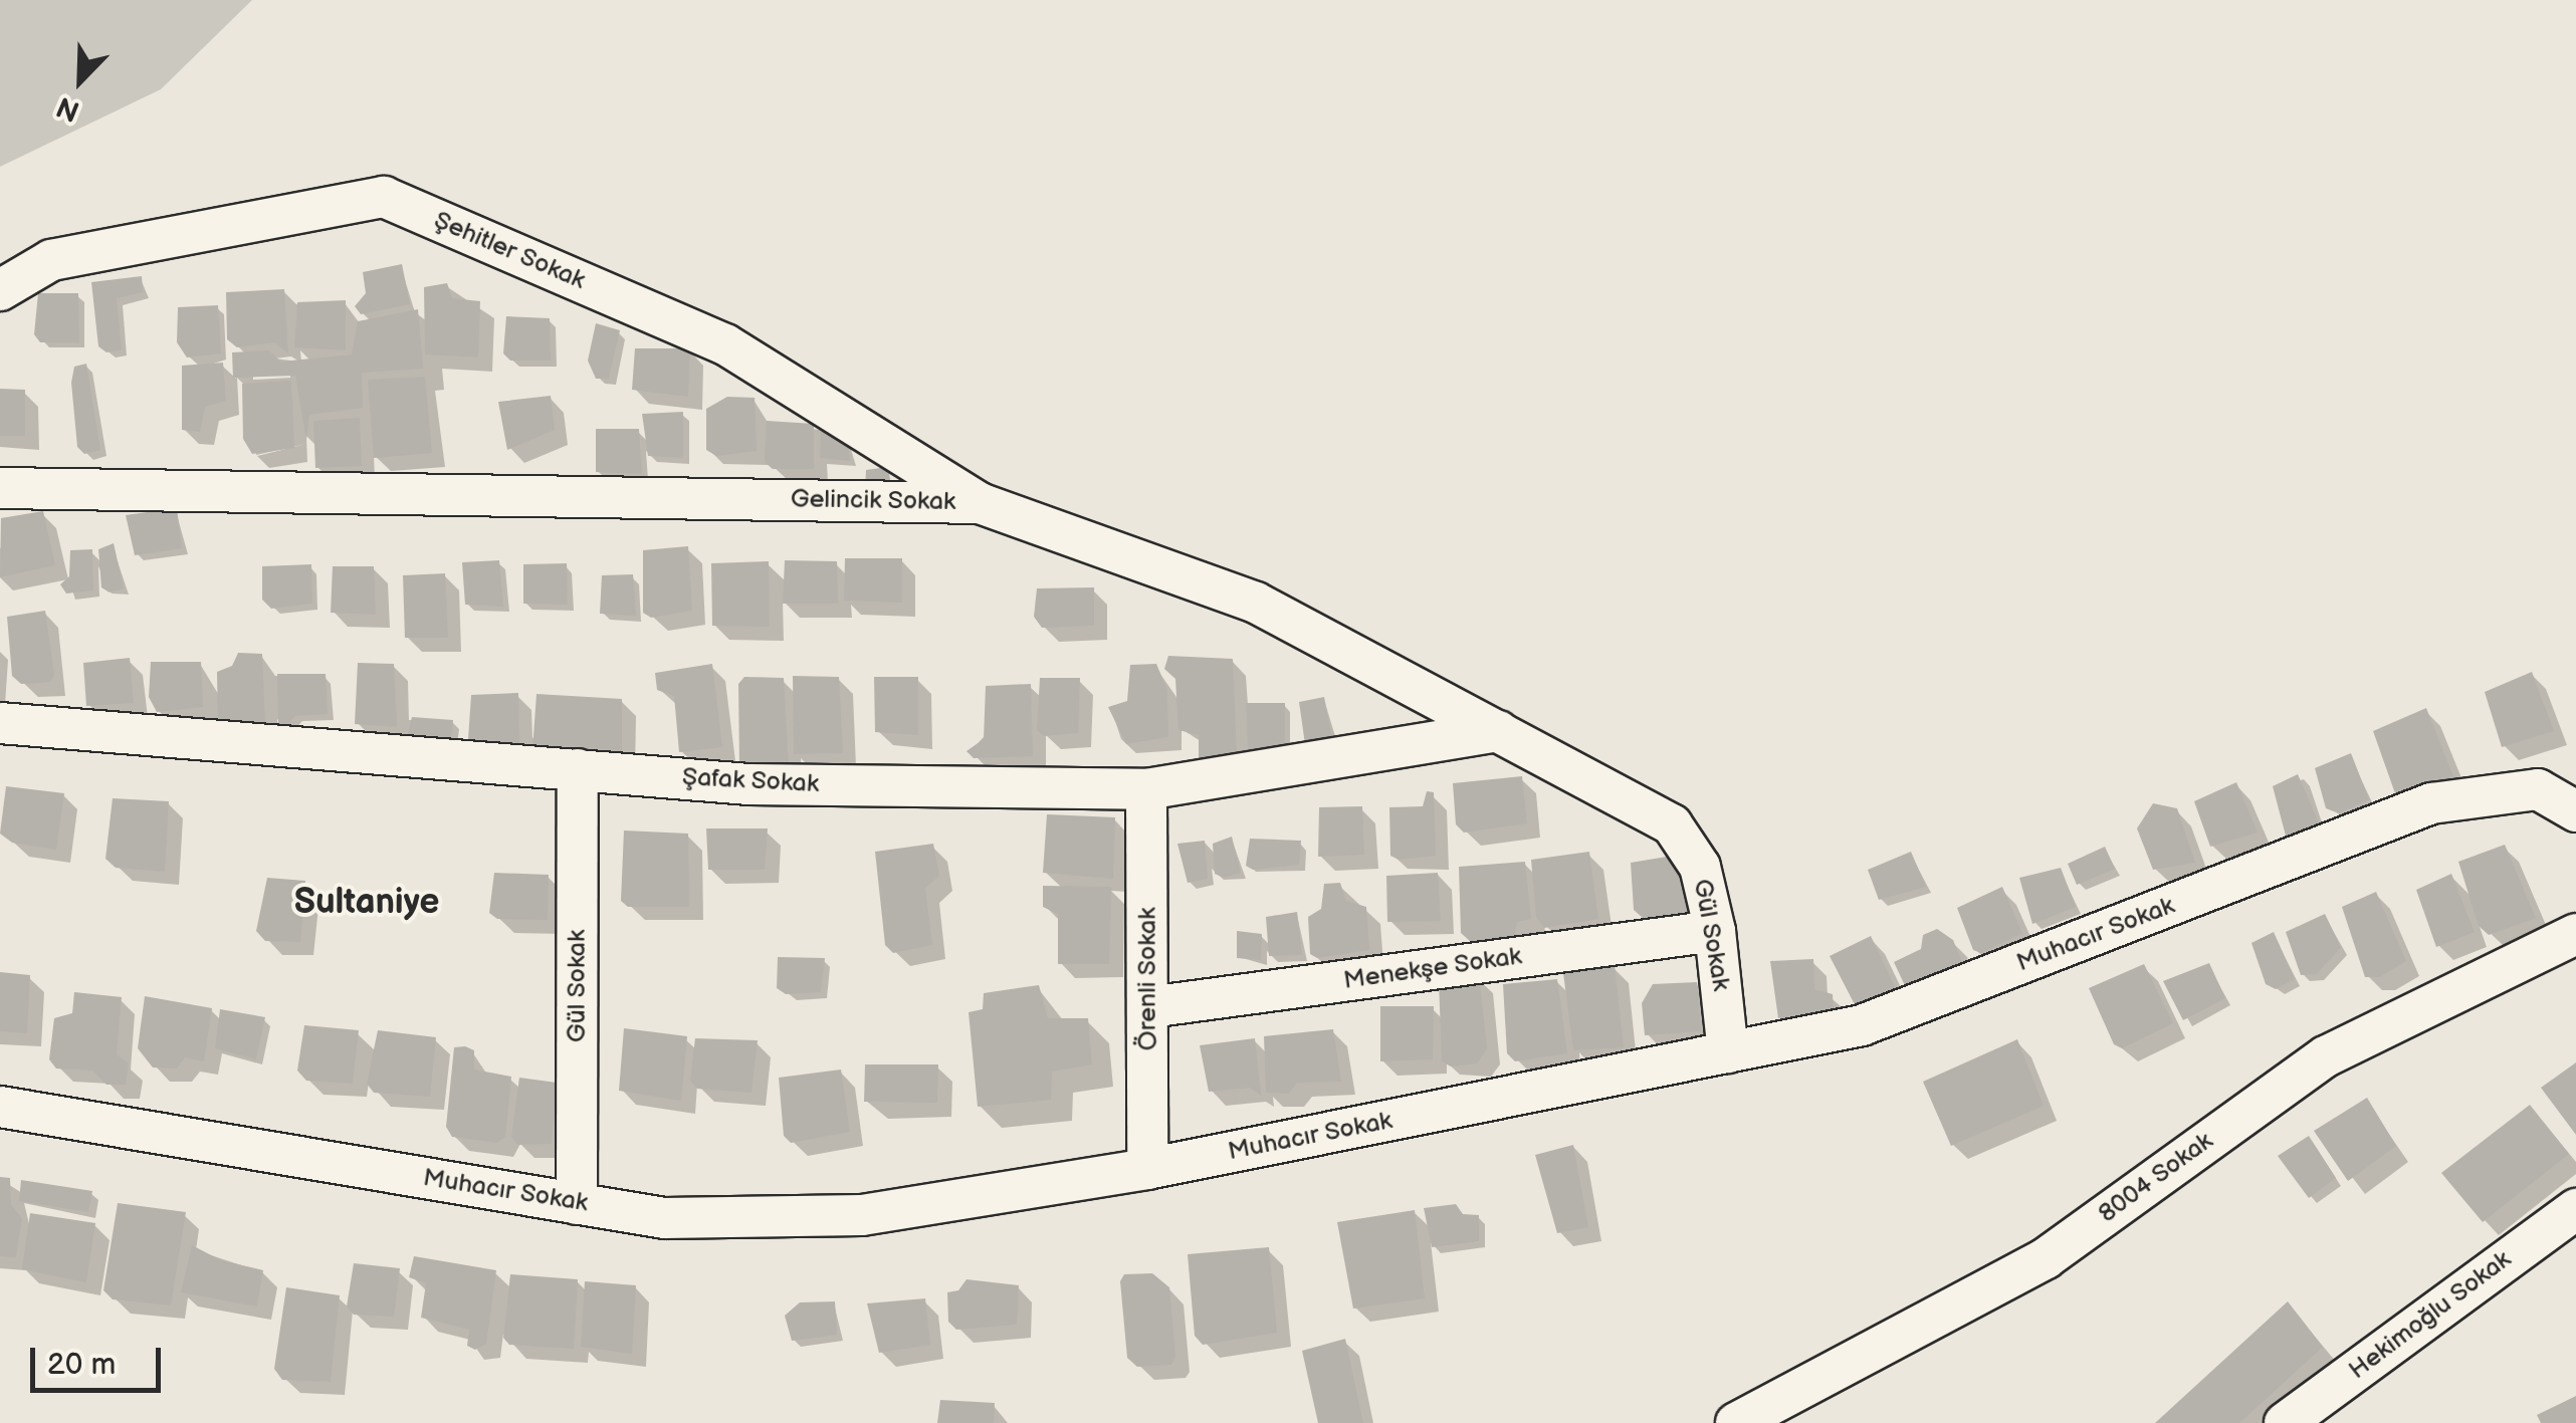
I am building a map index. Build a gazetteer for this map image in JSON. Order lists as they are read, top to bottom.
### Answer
{
  "streets": {
    "street": [
      "Şehitler Sokak",
      "Gelincik Sokak",
      "Şafak Sokak",
      "Gül Sokak",
      "Muhacır Sokak",
      "Menekşe Sokak",
      "Örenli Sokak",
      "8004 Sokak",
      "Hekimoğlu Sokak"
    ]
  },
  "crossings": [
    ["Şehitler Sokak", "Gelincik Sokak"],
    ["Gelincik Sokak", "Şafak Sokak"],
    ["Gelincik Sokak", "Gül Sokak"],
    ["Şafak Sokak", "Gül Sokak"],
    ["Şafak Sokak", "Örenli Sokak"],
    ["Gül Sokak", "Muhacır Sokak"],
    ["Gül Sokak", "Menekşe Sokak"],
    ["Muhacır Sokak", "Örenli Sokak"],
    ["Menekşe Sokak", "Örenli Sokak"]
  ],
  "districts": ["Sultaniye"],
  "scale_bar": "20 m",
  "north": "bottom left"
}
